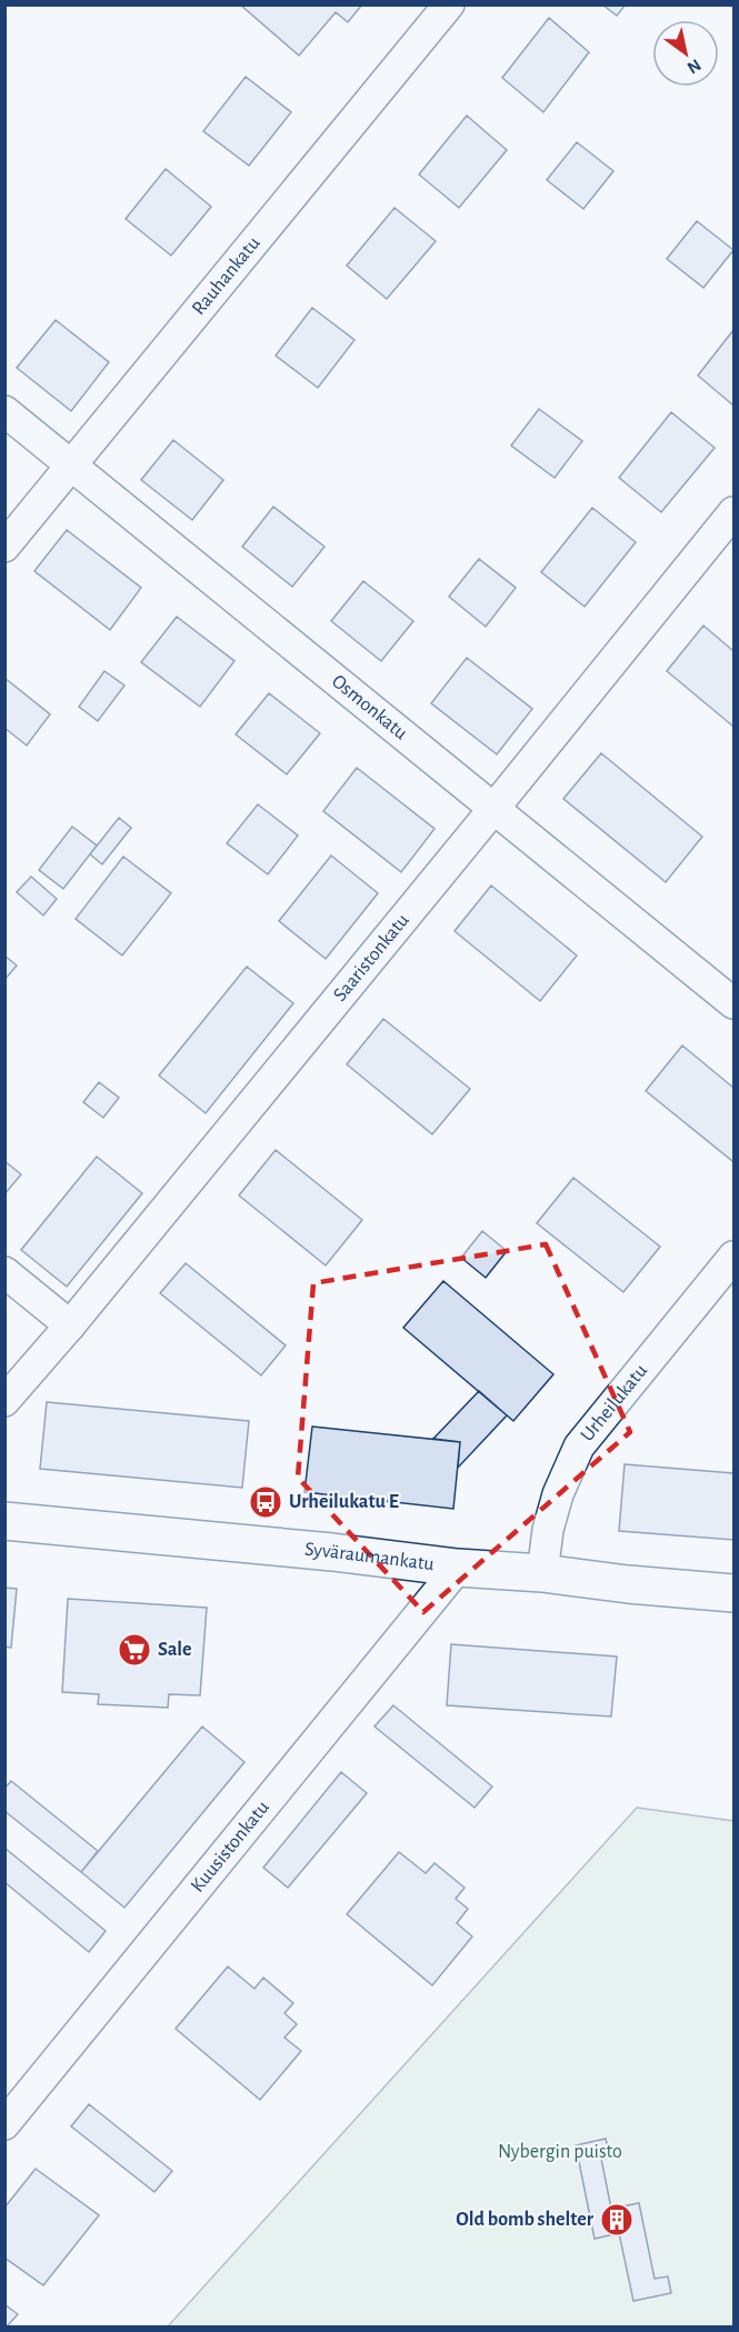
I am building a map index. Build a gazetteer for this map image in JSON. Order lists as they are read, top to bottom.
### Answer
{
  "streets": {
    "main road": ["Syväraumankatu"],
    "street": [
      "Rauhankatu",
      "Osmonkatu",
      "Saaristonkatu",
      "Urheilukatu",
      "Kuusistonkatu"
    ]
  },
  "crossings": [
    ["Rauhankatu", "Osmonkatu"],
    ["Osmonkatu", "Saaristonkatu"],
    ["Urheilukatu", "Syväraumankatu"],
    ["Syväraumankatu", "Kuusistonkatu"]
  ],
  "parks": ["Nybergin puisto"],
  "places": {
    "bus stop": ["Urheilukatu E"],
    "supermarket": ["Sale"],
    "building": ["Old bomb shelter"]
  },
  "north": "bottom right"
}
